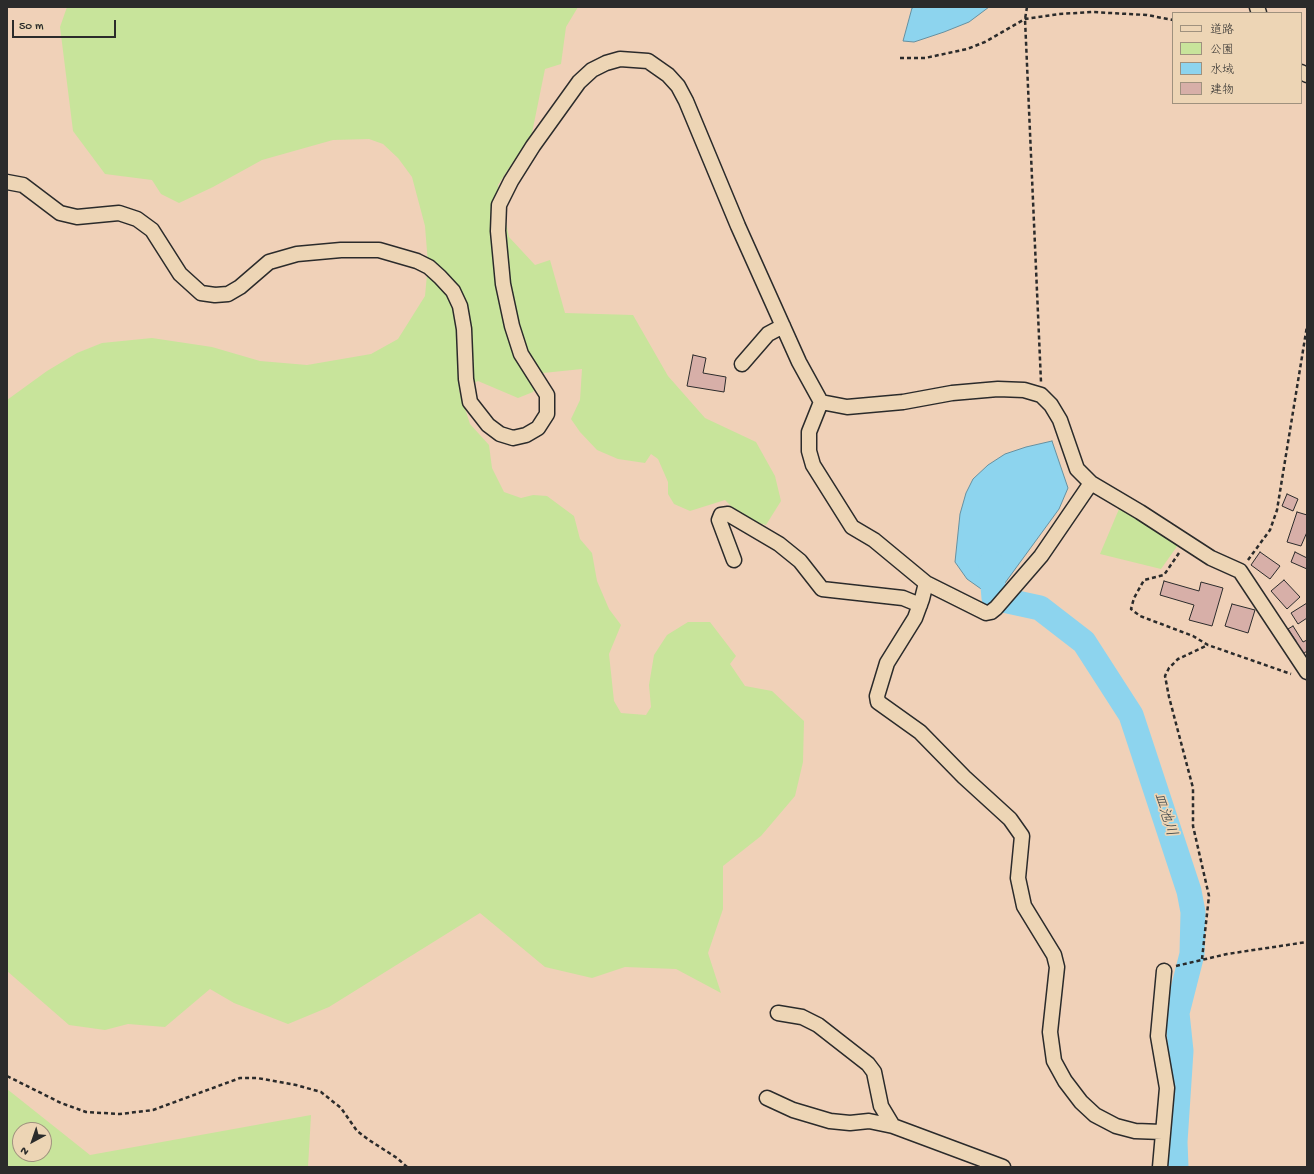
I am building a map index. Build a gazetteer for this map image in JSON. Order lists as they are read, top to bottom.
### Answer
{
  "water": ["皿池川"],
  "legend": [
    "道路",
    "公園",
    "水域",
    "建物"
  ],
  "scale_bar": "50 m",
  "north": "bottom left"
}
